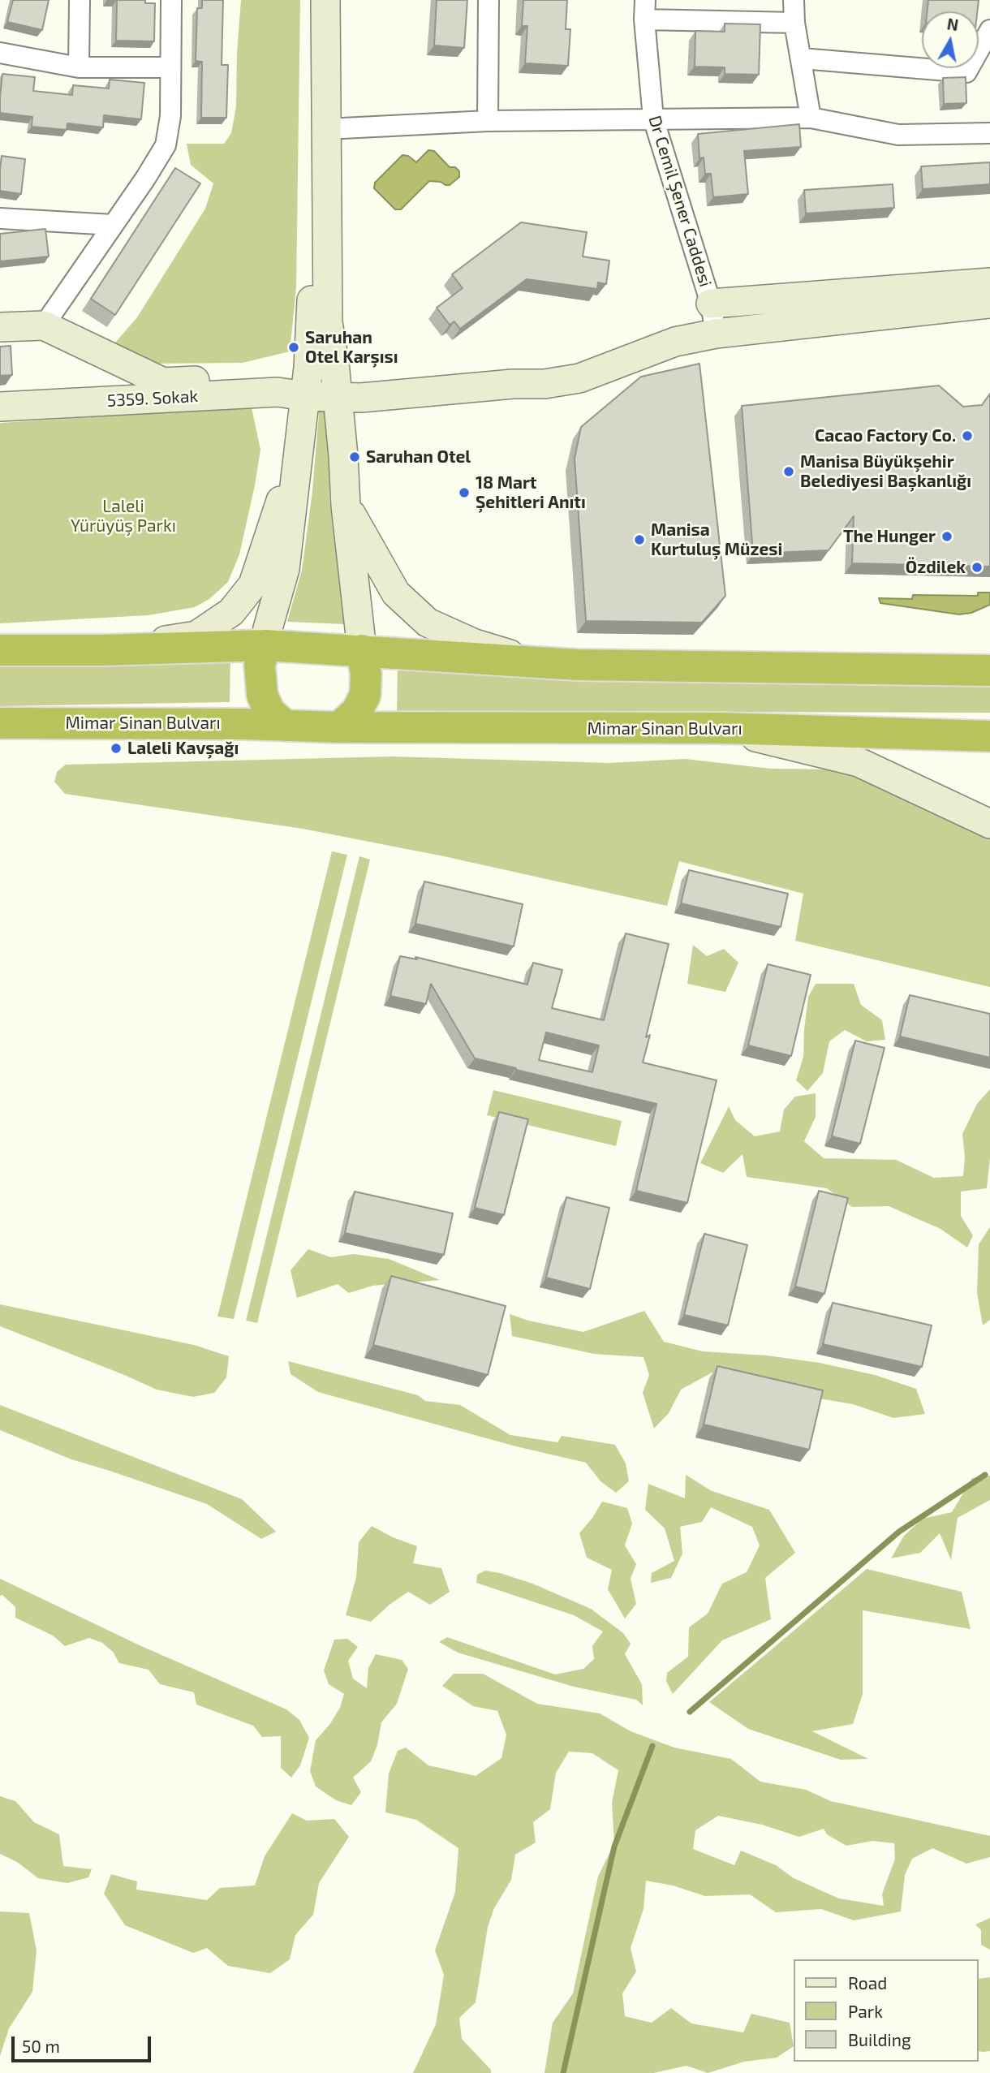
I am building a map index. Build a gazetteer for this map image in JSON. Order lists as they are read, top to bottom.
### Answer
{
  "streets": {
    "highway": ["Mimar Sinan Bulvarı"],
    "street": ["Dr Cemil Şener Caddesi", "5359. Sokak"]
  },
  "crossings": [
    ["Dr Cemil Şener Caddesi", "5359. Sokak"]
  ],
  "parks": ["Laleli Yürüyüş Parkı"],
  "places": [
    "Saruhan Otel Karşısı",
    "Cacao Factory Co.",
    "Saruhan Otel",
    "Manisa Büyükşehir Belediyesi Başkanlığı",
    "18 Mart Şehitleri Anıtı",
    "The Hunger",
    "Manisa Kurtuluş Müzesi",
    "Özdilek",
    "Laleli Kavşağı"
  ],
  "legend": ["Road", "Park", "Building"],
  "scale_bar": "50 m",
  "north": "top"
}
